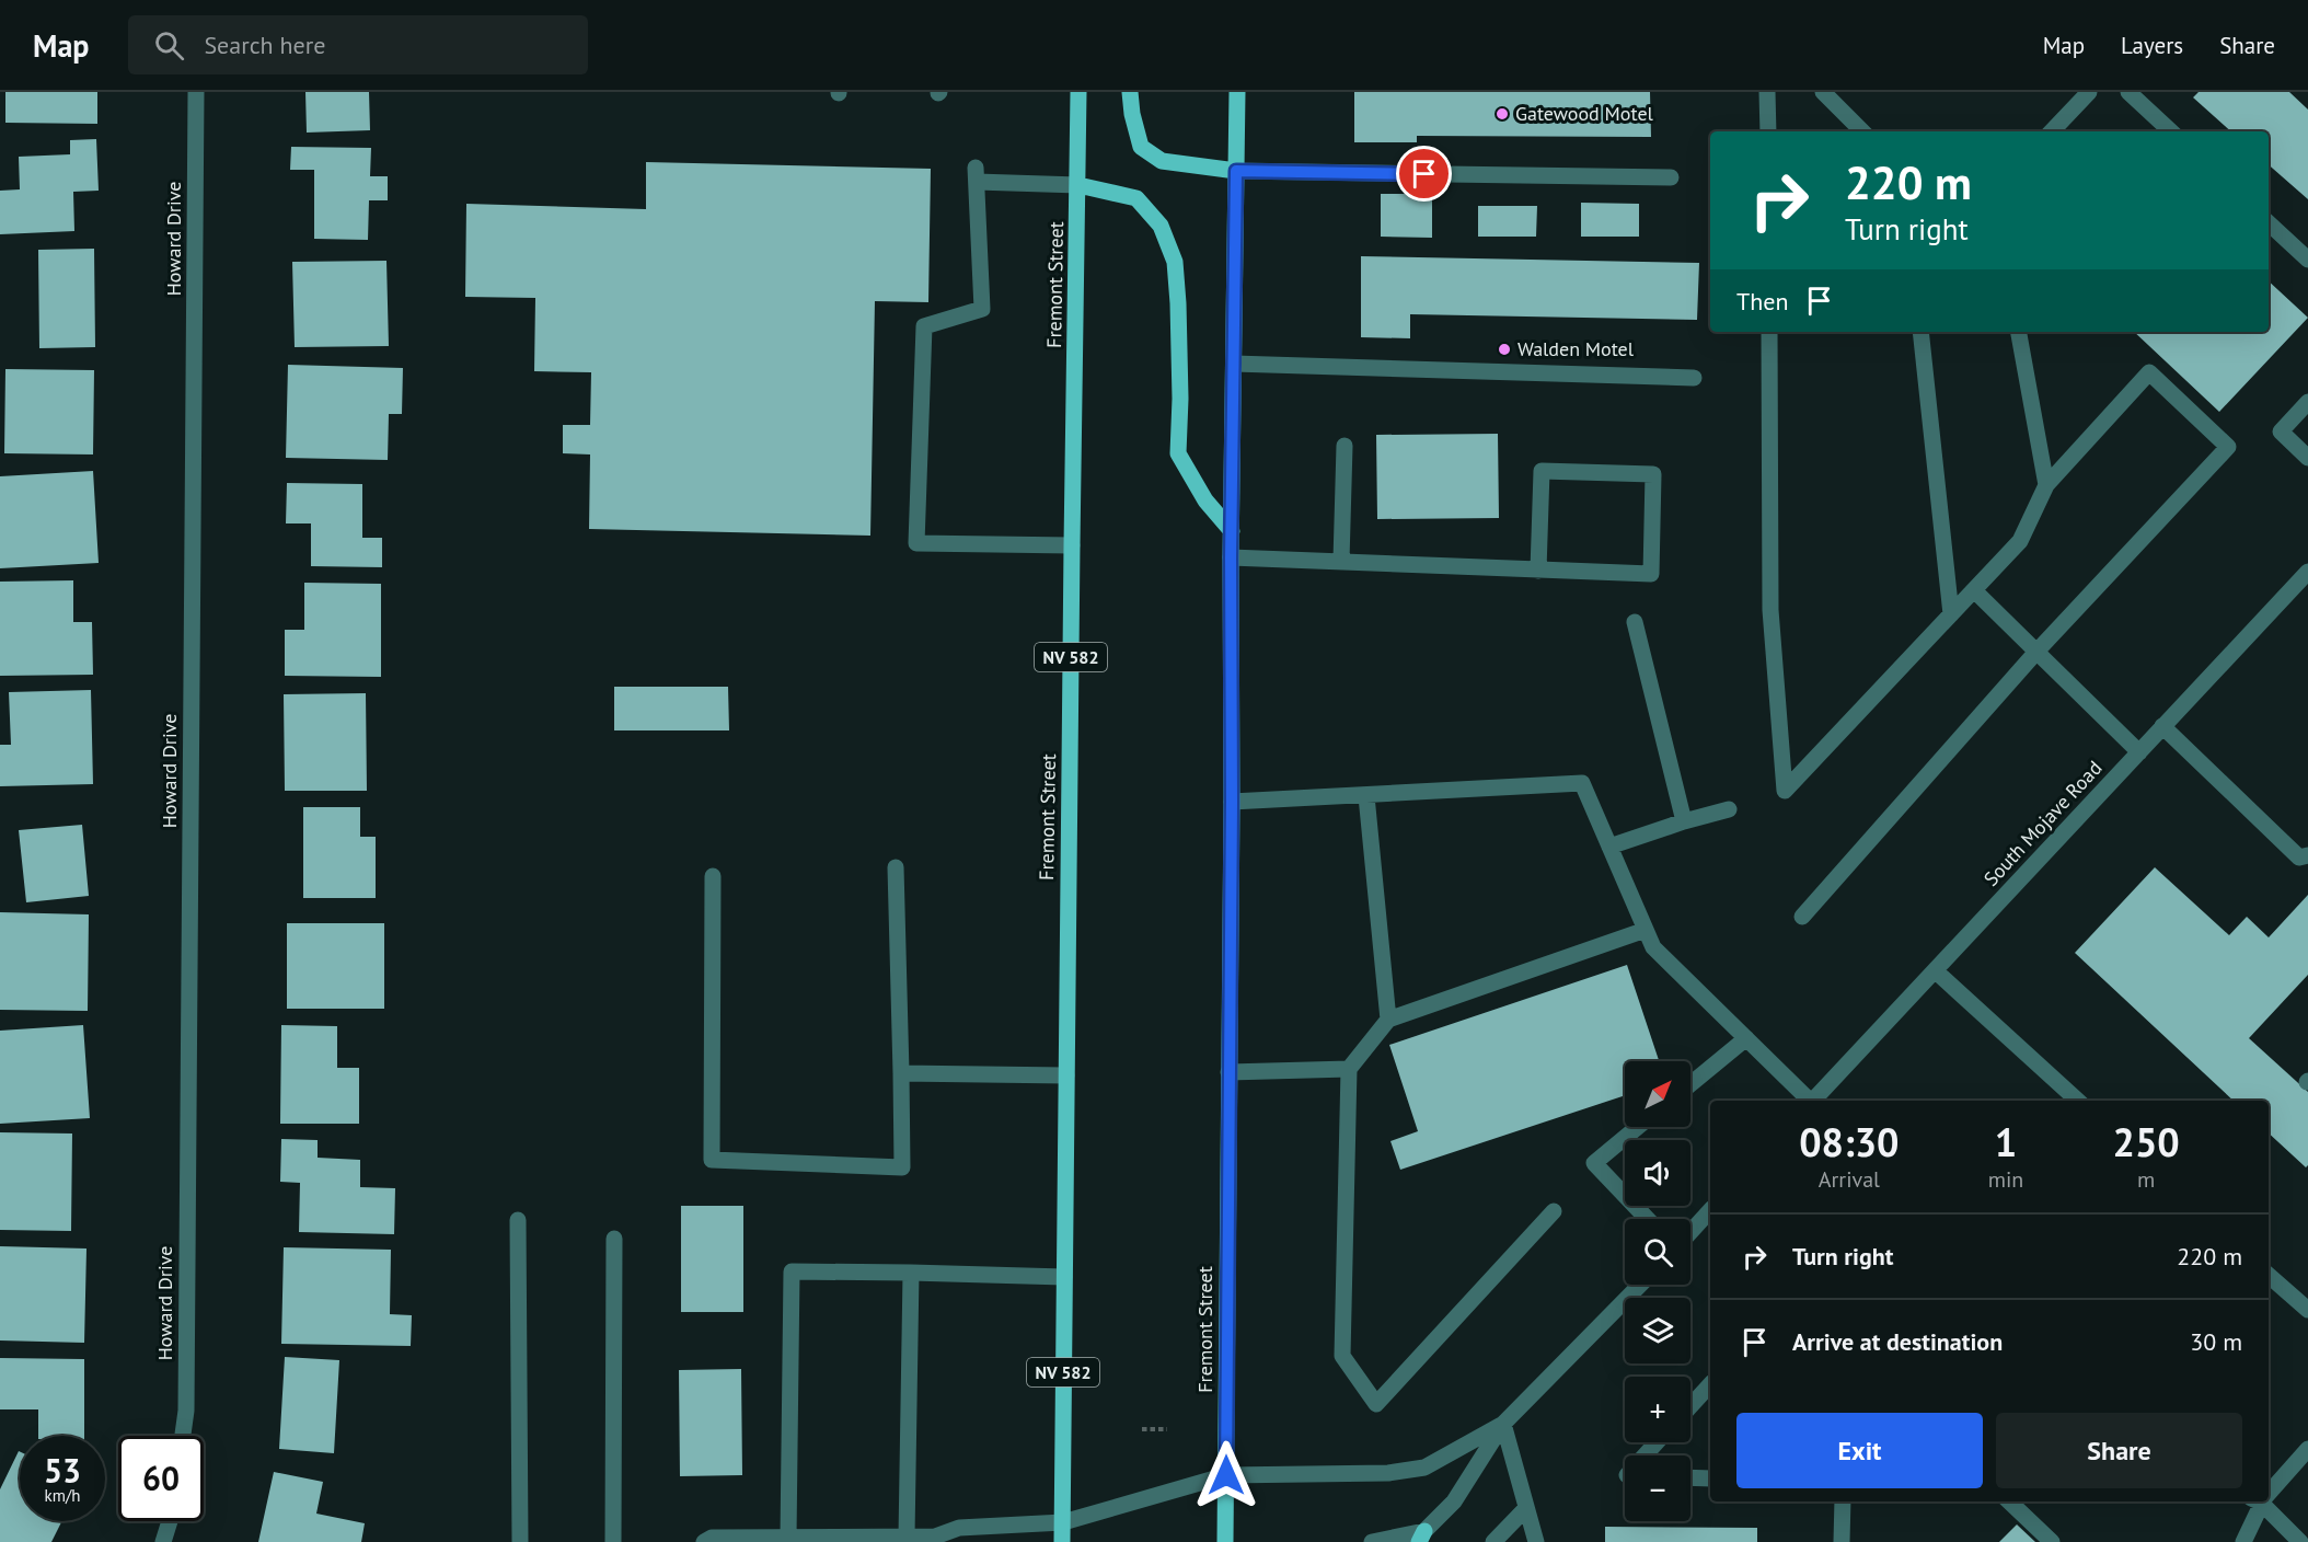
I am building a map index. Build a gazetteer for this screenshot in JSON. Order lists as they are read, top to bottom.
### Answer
{
  "streets": {
    "main road": ["Fremont Street", "NV 582"],
    "street": ["Howard Drive", "South Mojave Road"]
  },
  "places": ["Gatewood Motel", "Walden Motel"],
  "north": "top right",
  "page": {
    "header": "Map",
    "search": "Search here",
    "nav": ["Map", "Layers", "Share"],
    "turn": ["220 m", "Turn right"],
    "then": "Then",
    "map_buttons": ["+", "−"],
    "eta": [
      "08:30",
      "Arrival",
      "1",
      "min",
      "250",
      "m"
    ],
    "list": [
      {
        "name": "Turn right",
        "value": "220 m"
      },
      {
        "name": "Arrive at destination",
        "value": "30 m"
      }
    ],
    "buttons": ["Exit", "Share"],
    "speed": "53 km/h",
    "limit": "60"
  }
}
